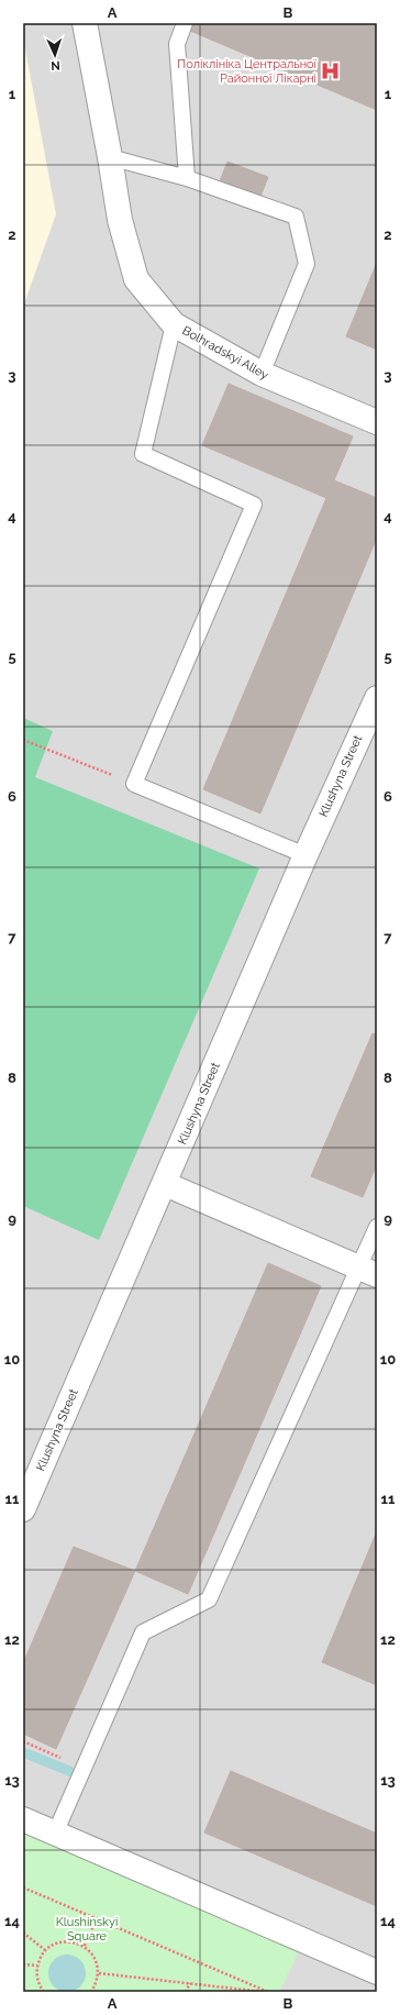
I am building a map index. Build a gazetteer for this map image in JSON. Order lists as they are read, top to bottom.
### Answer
{
  "streets": {
    "street": ["Bolhradskyi Alley", "Klushyna Street"]
  },
  "parks": ["Klushinskyi Square"],
  "places": {
    "hospital": ["Поліклініка Центральної Районної Лікарні"]
  },
  "north": "bottom",
  "grid": {
    "columns": ["A", "B"],
    "rows": [
      "1",
      "2",
      "3",
      "4",
      "5",
      "6",
      "7",
      "8",
      "9",
      "10",
      "11",
      "12",
      "13",
      "14"
    ]
  }
}
